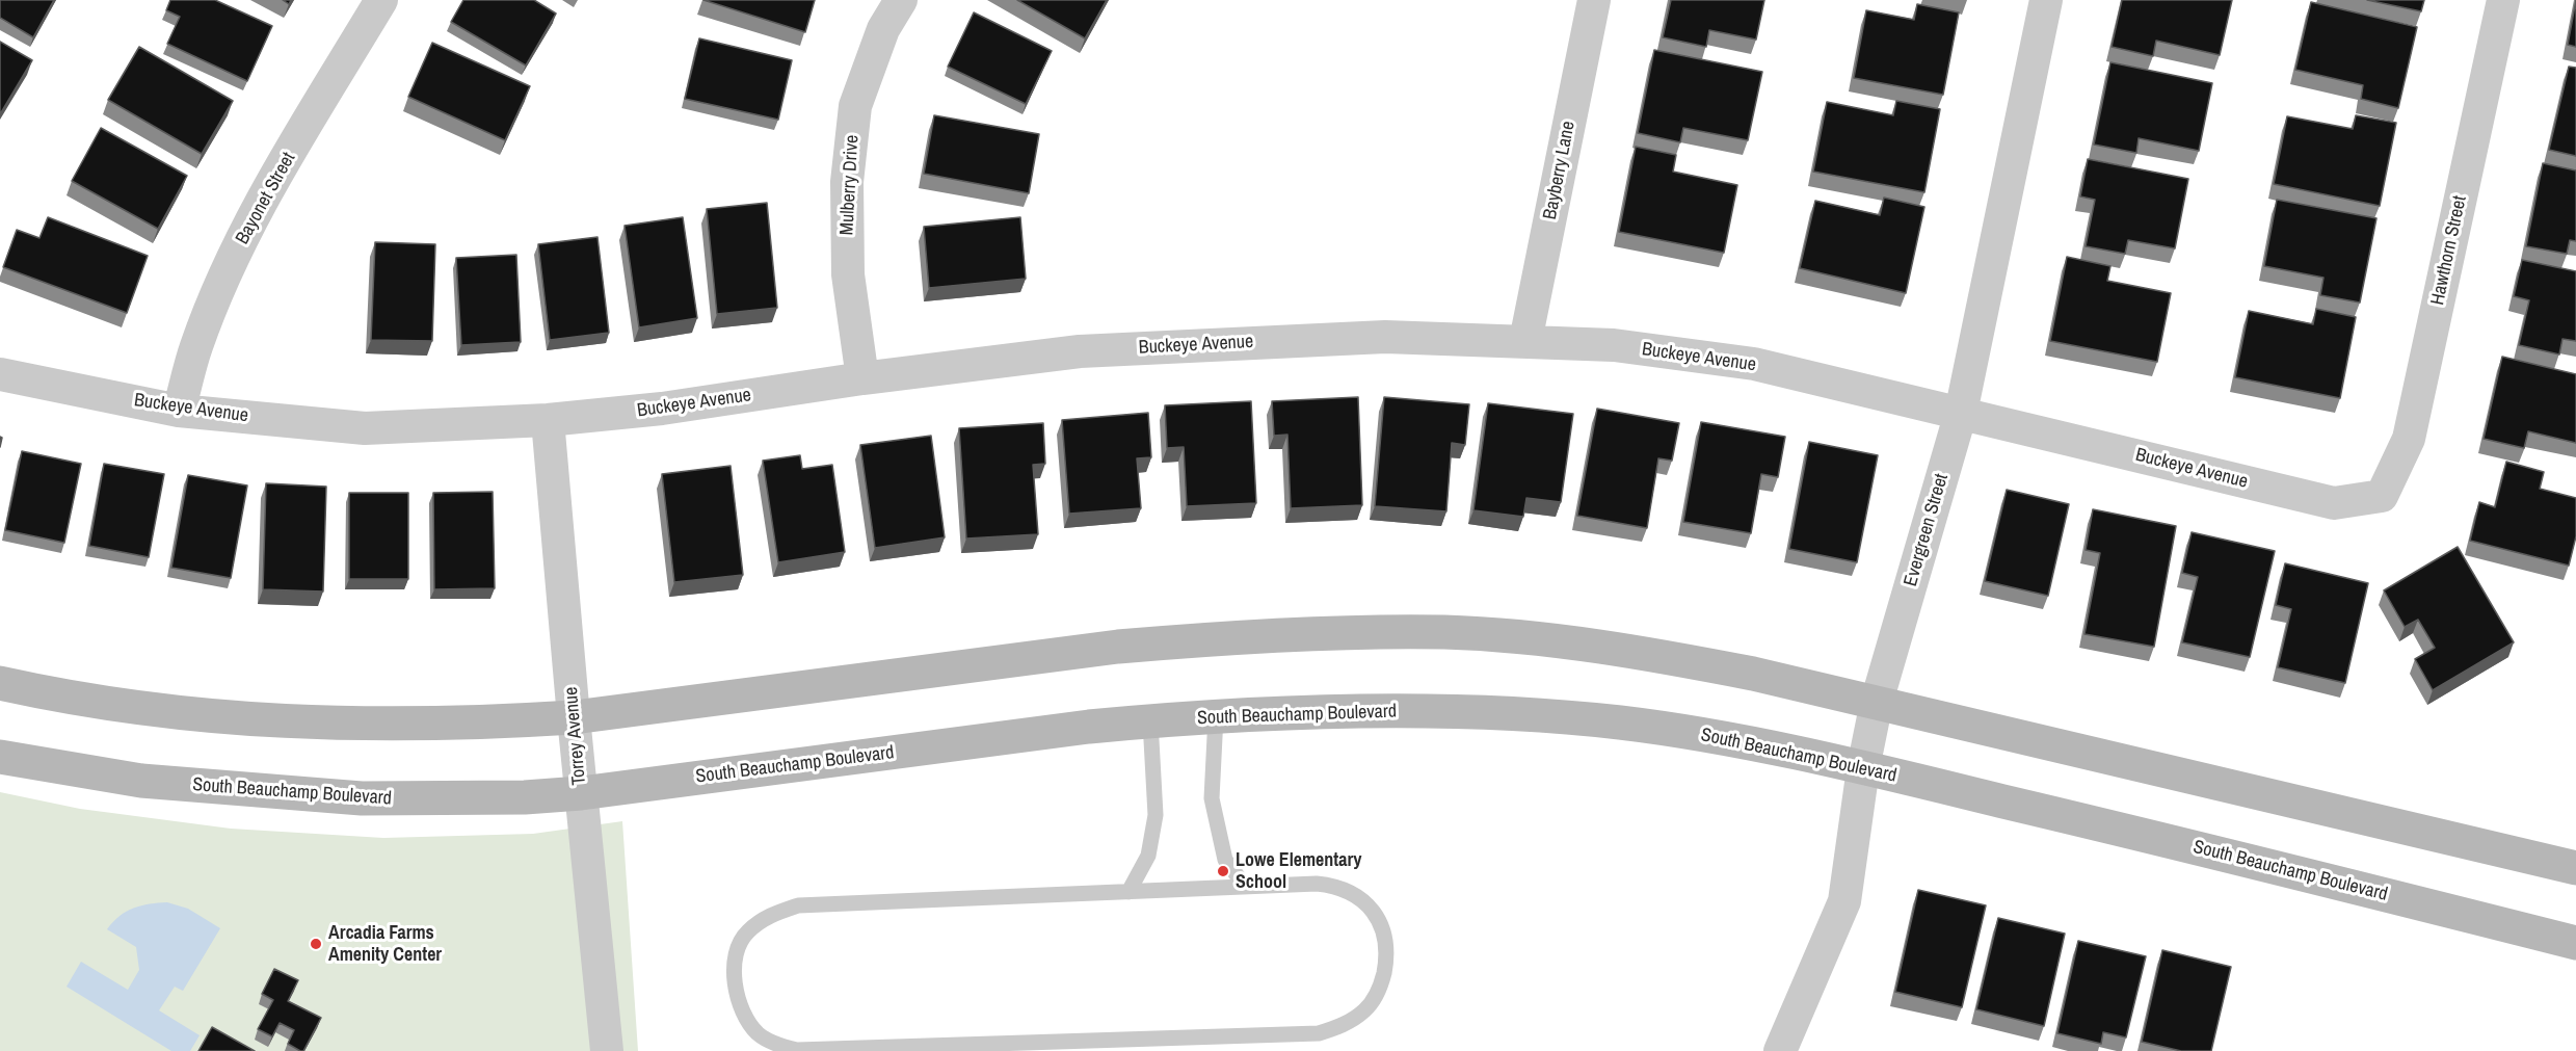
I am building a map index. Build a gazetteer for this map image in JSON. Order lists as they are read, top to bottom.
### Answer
{
  "streets": {
    "street": [
      "Bayberry Lane",
      "Mulberry Drive",
      "Bayonet Street",
      "Hawthorn Street",
      "Buckeye Avenue",
      "Evergreen Street",
      "South Beauchamp Boulevard",
      "Torrey Avenue"
    ]
  },
  "crossings": [
    ["Bayberry Lane", "Buckeye Avenue"],
    ["Mulberry Drive", "Buckeye Avenue"],
    ["Bayonet Street", "Buckeye Avenue"],
    ["Hawthorn Street", "Buckeye Avenue"],
    ["Buckeye Avenue", "Evergreen Street"],
    ["Buckeye Avenue", "Torrey Avenue"],
    ["Evergreen Street", "South Beauchamp Boulevard"],
    ["South Beauchamp Boulevard", "Torrey Avenue"]
  ],
  "places": ["Lowe Elementary School", "Arcadia Farms Amenity Center"]
}
